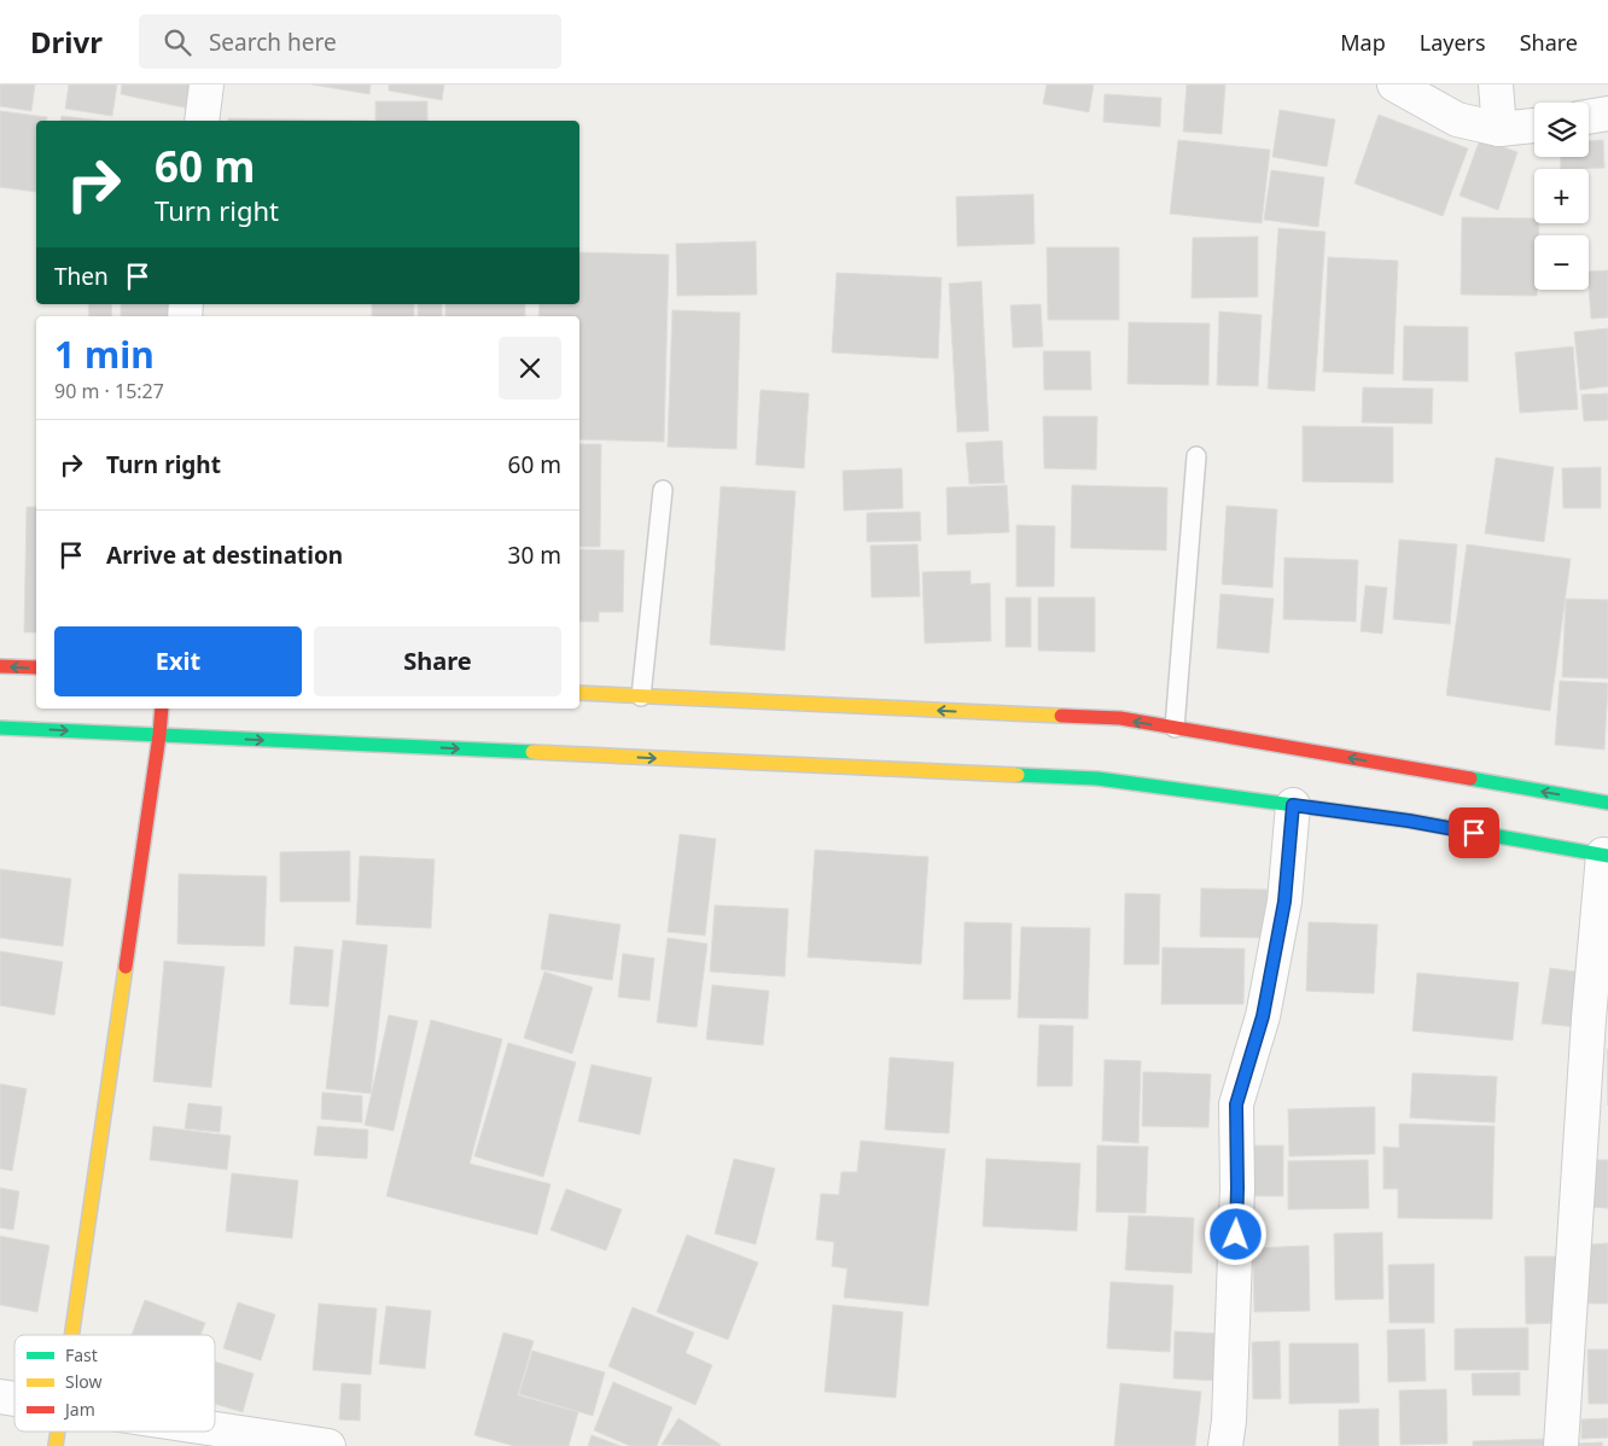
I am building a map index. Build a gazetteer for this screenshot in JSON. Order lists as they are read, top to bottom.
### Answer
{
  "legend": ["Fast", "Slow", "Jam"],
  "page": {
    "header": "Drivr",
    "search": "Search here",
    "nav": ["Map", "Layers", "Share"],
    "map_buttons": ["+", "−"],
    "turn": ["60 m", "Turn right"],
    "then": "Then",
    "heading": ["1 min", "90 m · 15:27"],
    "list": [
      {
        "name": "Turn right",
        "value": "60 m"
      },
      {
        "name": "Arrive at destination",
        "value": "30 m"
      }
    ],
    "buttons": ["Exit", "Share"]
  }
}
